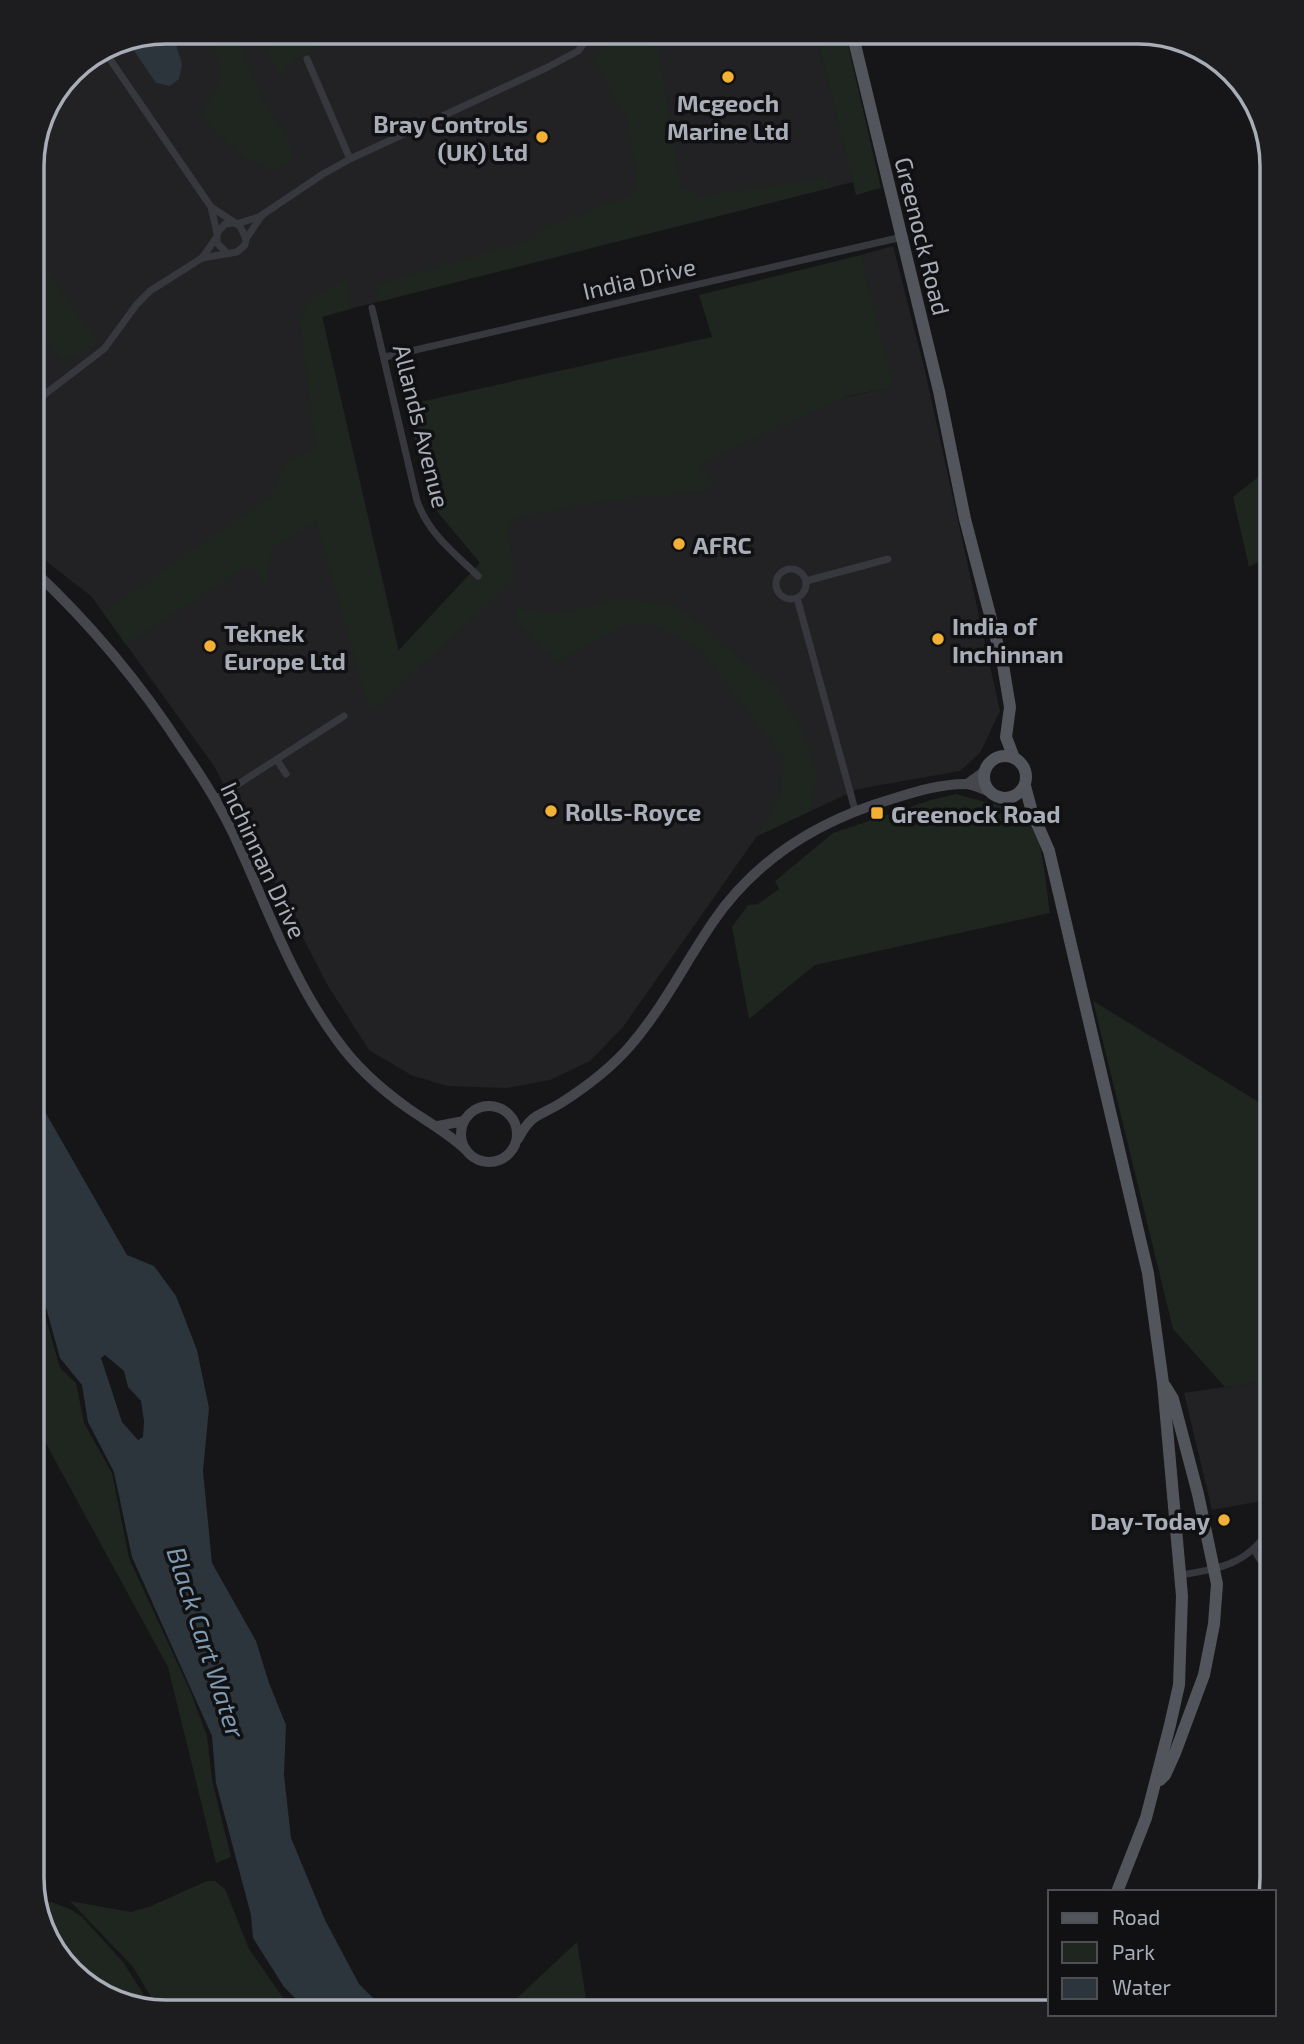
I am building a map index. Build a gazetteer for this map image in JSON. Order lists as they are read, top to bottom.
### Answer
{
  "streets": {
    "main road": ["Greenock Road"],
    "street": ["India Drive", "Allands Avenue", "Inchinnan Drive"]
  },
  "crossings": [
    ["Greenock Road", "India Drive"],
    ["India Drive", "Allands Avenue"]
  ],
  "water": ["Black Cart Water"],
  "places": {
    "other": [
      "Mcgeoch Marine Ltd",
      "Bray Controls (UK) Ltd",
      "AFRC",
      "India of Inchinnan",
      "Teknek Europe Ltd",
      "Rolls-Royce",
      "Day-Today"
    ],
    "transit": ["Greenock Road"]
  },
  "legend": ["Road", "Park", "Water"]
}
